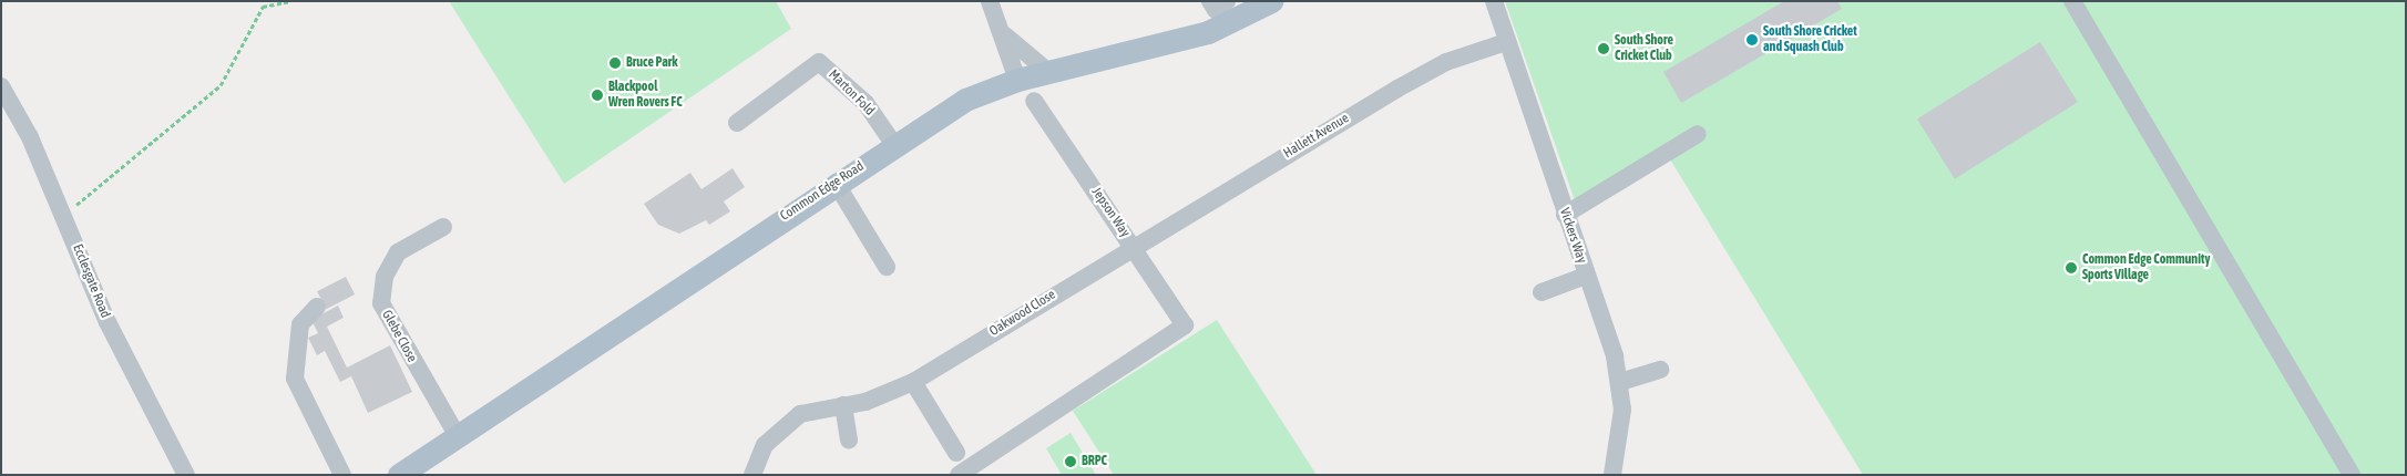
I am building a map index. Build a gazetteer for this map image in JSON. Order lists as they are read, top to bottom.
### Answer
{
  "streets": {
    "main road": ["Common Edge Road"],
    "street": [
      "Marton Fold",
      "Hallett Avenue",
      "Jepson Way",
      "Vickers Way",
      "Ecclesgate Road",
      "Oakwood Close",
      "Glebe Close"
    ]
  },
  "crossings": [
    ["Marton Fold", "Common Edge Road"],
    ["Hallett Avenue", "Jepson Way"],
    ["Hallett Avenue", "Vickers Way"],
    ["Hallett Avenue", "Oakwood Close"],
    ["Common Edge Road", "Glebe Close"],
    ["Jepson Way", "Oakwood Close"]
  ],
  "places": [
    "South Shore Cricket and Squash Club",
    "South Shore Cricket Club",
    "Bruce Park",
    "Blackpool Wren Rovers FC",
    "Common Edge Community Sports Village",
    "BRPC"
  ]
}
